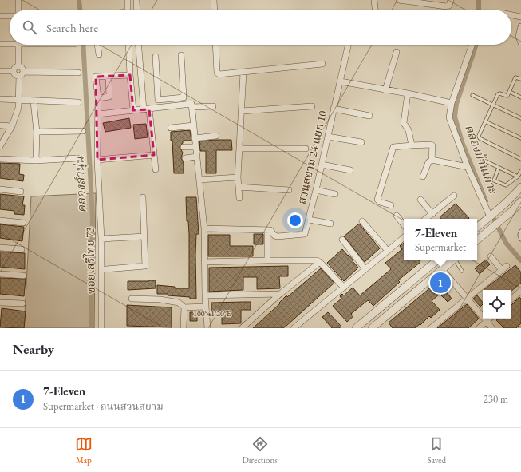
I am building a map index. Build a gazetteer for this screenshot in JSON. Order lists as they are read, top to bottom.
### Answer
{
  "streets": {
    "street": ["สวนสยาม 24 แยก 10", "ซอยเสรีไทย 73"]
  },
  "water": ["คลองบ้านเกาะ", "คลองลำนุ่น"],
  "page": {
    "search": "Search here",
    "popup": ["7-Eleven", "Supermarket"],
    "pins": "1",
    "heading": "Nearby",
    "list": [
      {
        "mark": "1",
        "name": "7-Eleven",
        "note": "Supermarket · ถนนสวนสยาม",
        "value": "230 m"
      }
    ],
    "nav": ["Map", "Directions", "Saved"]
  },
  "coordinates": ["100°41'20\"E"]
}
